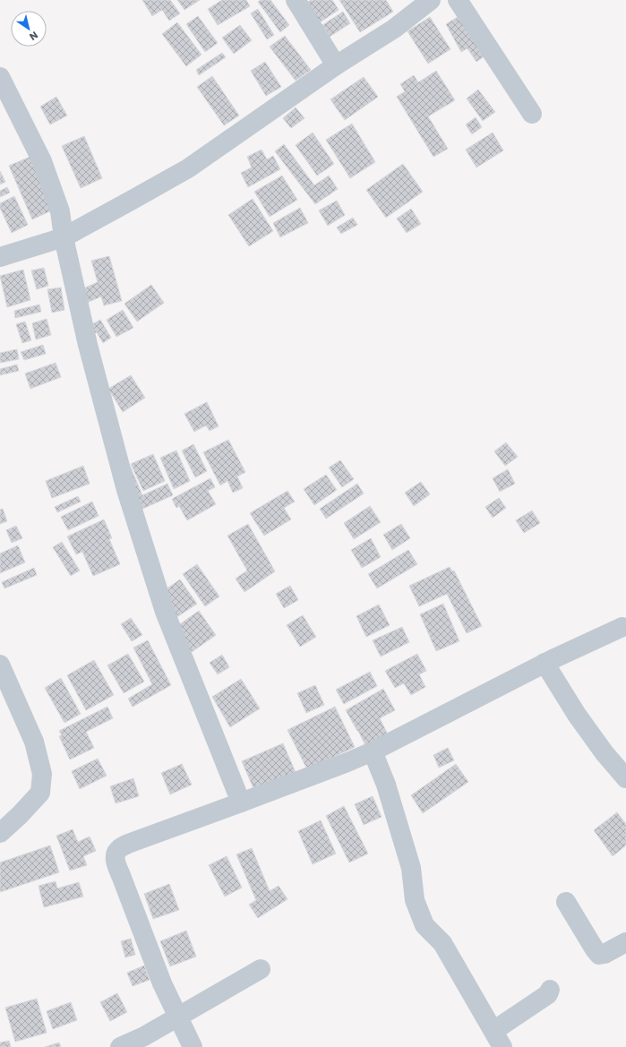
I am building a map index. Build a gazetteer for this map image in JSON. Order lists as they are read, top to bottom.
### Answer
{
  "north": "bottom right"
}
